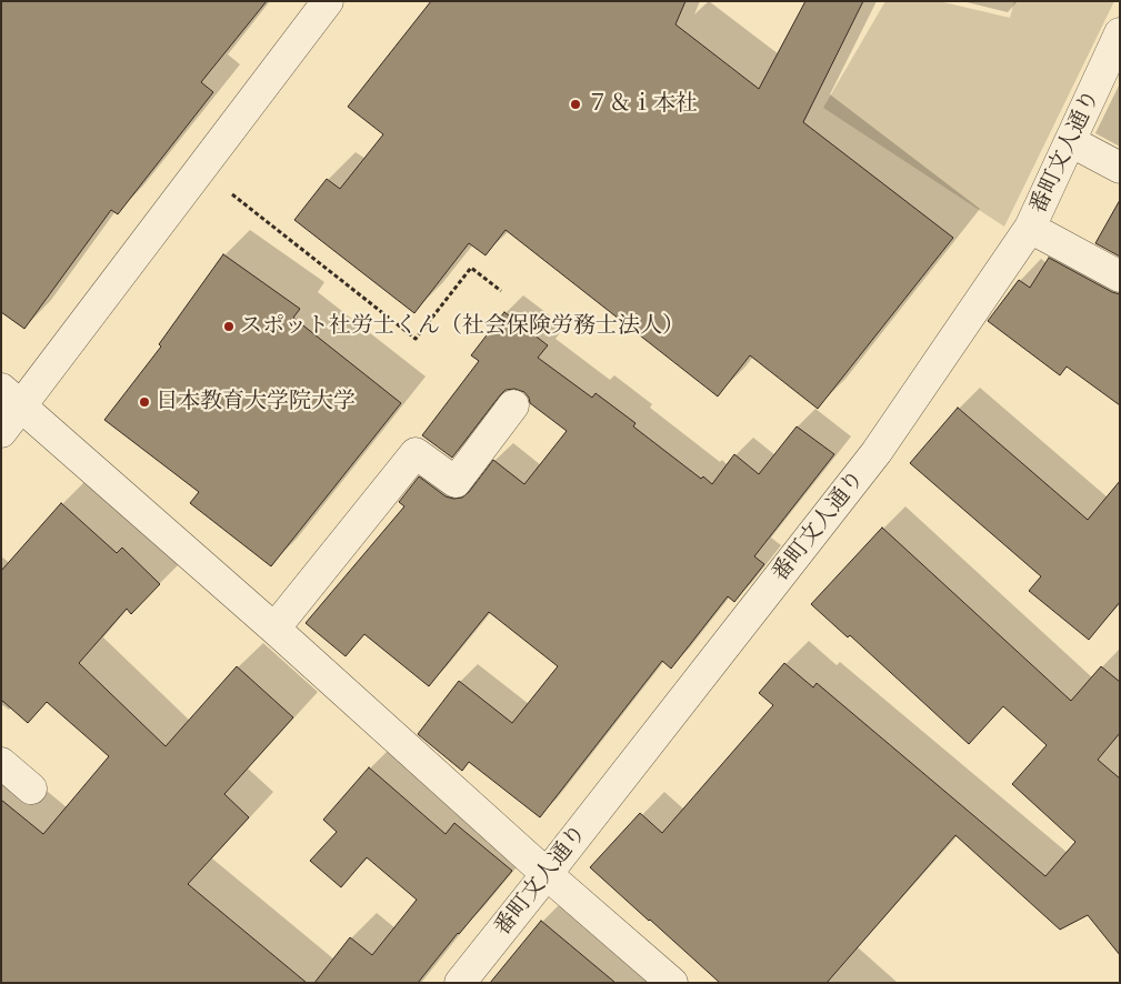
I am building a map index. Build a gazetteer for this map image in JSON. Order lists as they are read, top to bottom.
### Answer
{
  "streets": {
    "street": ["番町文人通り"]
  },
  "places": ["７＆ｉ本社", "スポット社労士くん（社会保険労務士法人）", "日本教育大学院大学"]
}
